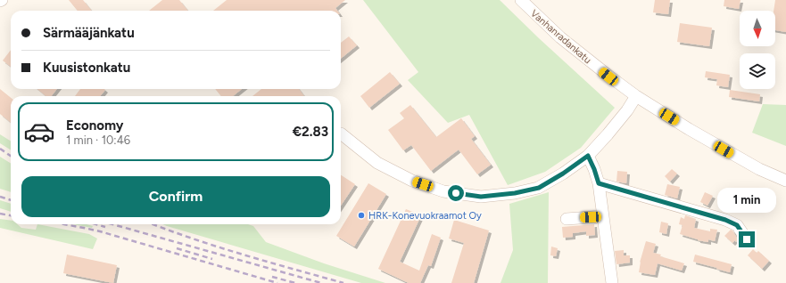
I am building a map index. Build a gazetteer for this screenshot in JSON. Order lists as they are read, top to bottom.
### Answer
{
  "streets": {
    "street": ["Vanhanradankatu"]
  },
  "places": ["HRK-Konevuokraamot Oy"],
  "north": "bottom",
  "page": {
    "banner": ["Särmääjänkatu", "Kuusistonkatu"],
    "list": [
      {
        "name": "Economy",
        "note": "1 min · 10:46",
        "value": "€2.83"
      }
    ],
    "buttons": "Confirm",
    "bubble": "1 min"
  }
}
